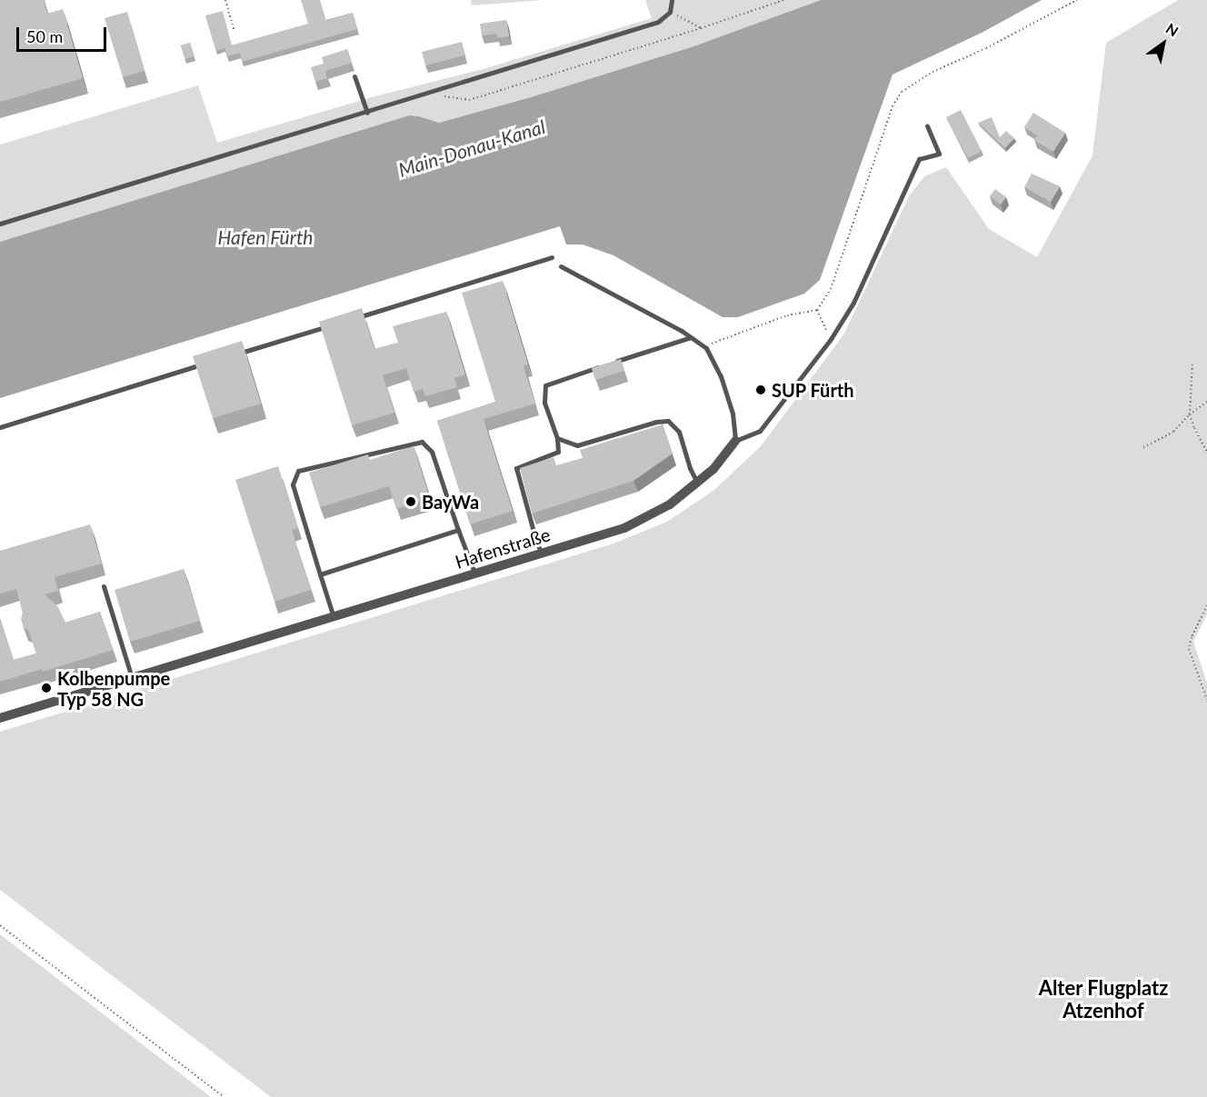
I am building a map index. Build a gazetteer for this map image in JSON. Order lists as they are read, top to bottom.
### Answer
{
  "streets": {
    "street": ["Hafenstraße"]
  },
  "districts": ["Alter Flugplatz Atzenhof"],
  "water": ["Main-Donau-Kanal", "Hafen Fürth"],
  "places": ["SUP Fürth", "BayWa", "Kolbenpumpe Typ 58 NG"],
  "scale_bar": "50 m",
  "north": "top right"
}
